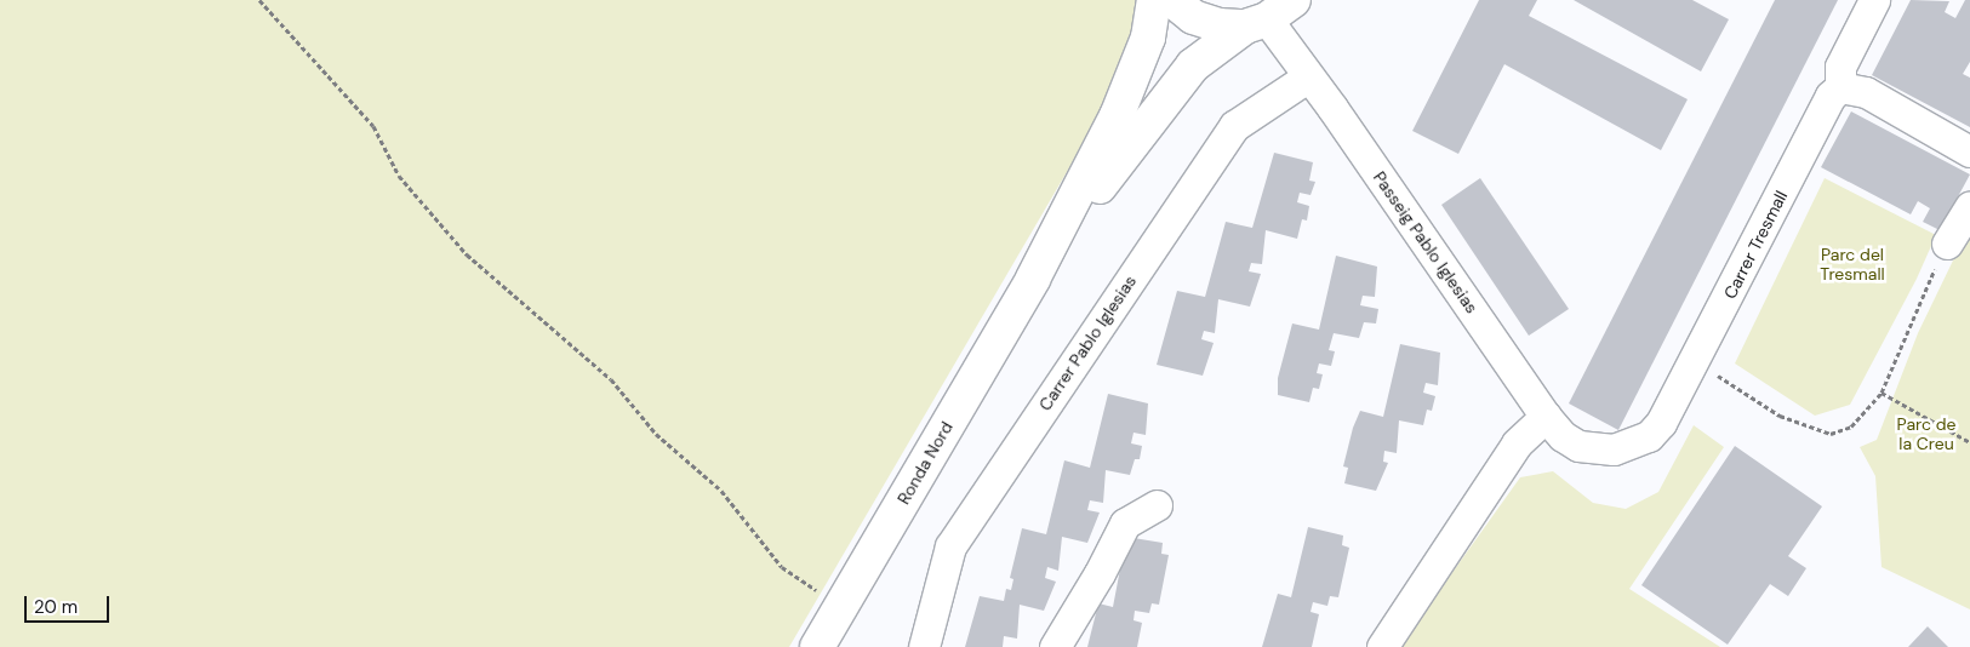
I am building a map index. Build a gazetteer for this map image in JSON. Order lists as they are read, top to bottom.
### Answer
{
  "streets": {
    "main road": ["Ronda Nord"],
    "street": ["Passeig Pablo Iglesias", "Carrer Tresmall", "Carrer Pablo Iglesias"]
  },
  "crossings": [
    ["Passeig Pablo Iglesias", "Carrer Tresmall"],
    ["Passeig Pablo Iglesias", "Carrer Pablo Iglesias"],
    ["Passeig Pablo Iglesias", "Ronda Nord"]
  ],
  "parks": ["Parc del Tresmall", "Parc de la Creu"],
  "scale_bar": "20 m"
}
